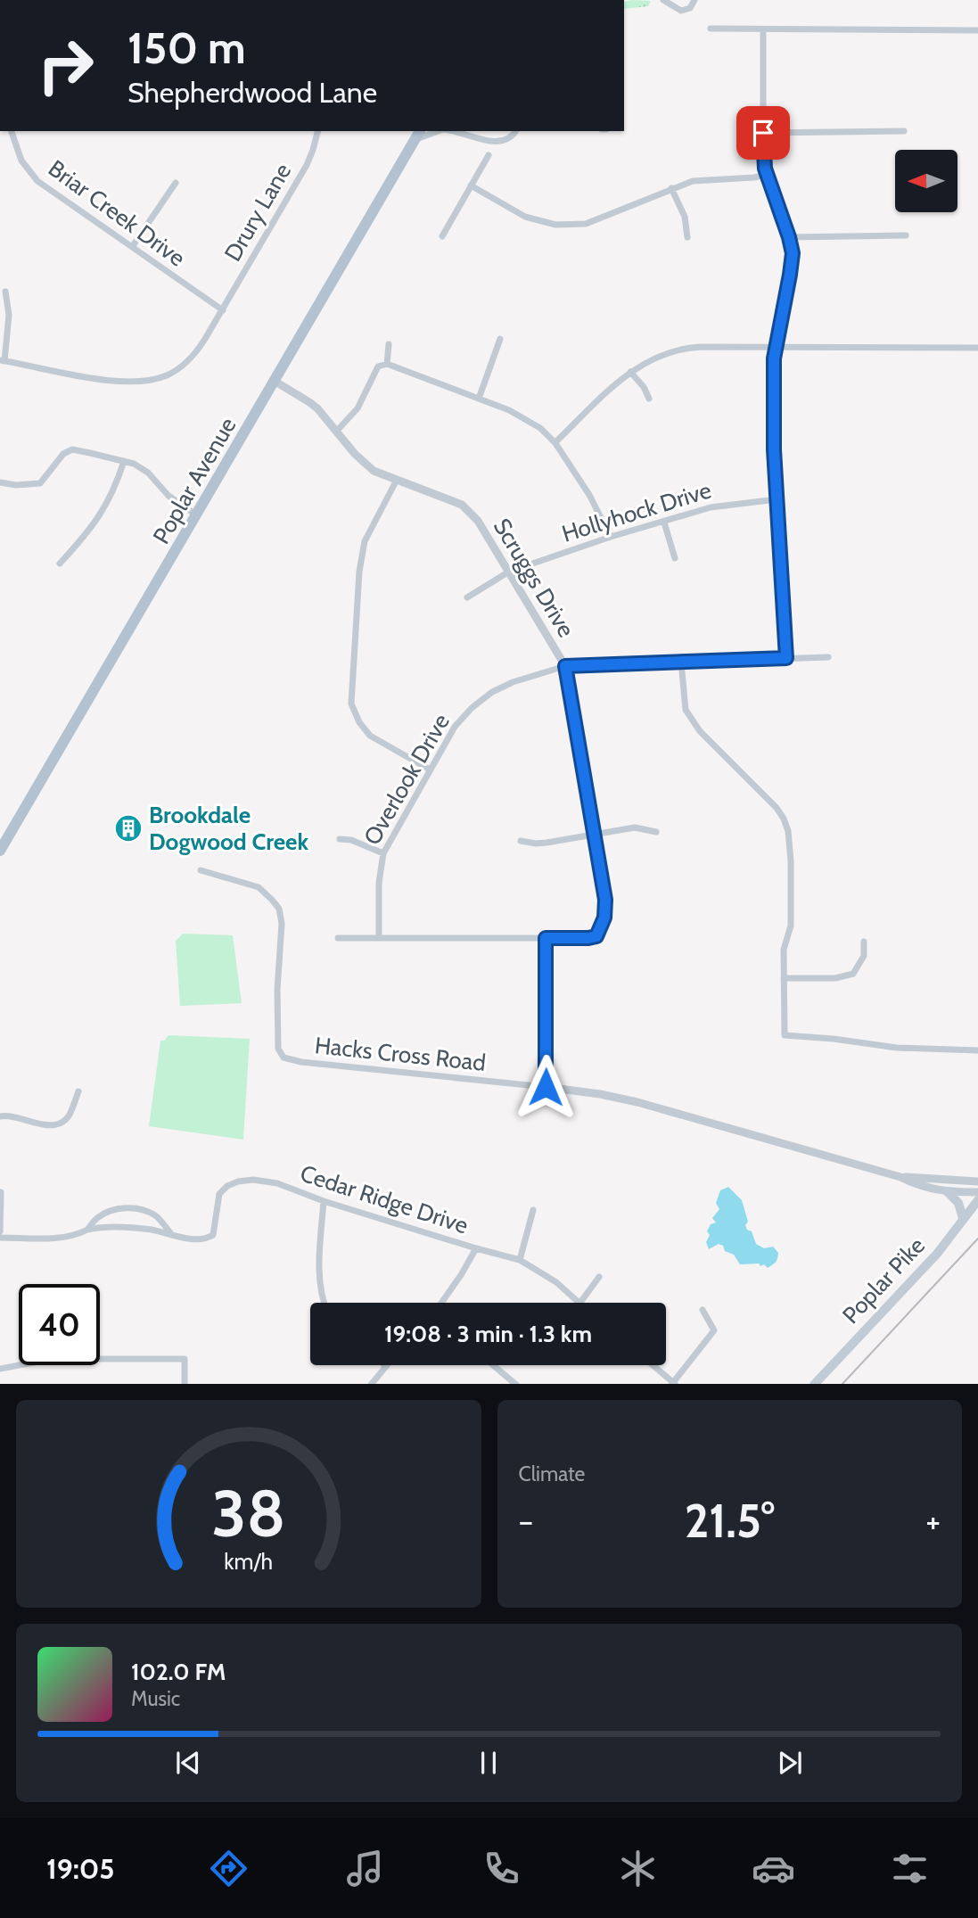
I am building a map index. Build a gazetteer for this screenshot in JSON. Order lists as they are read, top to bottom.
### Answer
{
  "streets": {
    "main road": ["Poplar Avenue", "Poplar Pike"],
    "street": [
      "Drury Lane",
      "Briar Creek Drive",
      "Hollyhock Drive",
      "Scruggs Drive",
      "Overlook Drive",
      "Hacks Cross Road",
      "Cedar Ridge Drive"
    ]
  },
  "crossings": [
    ["Drury Lane", "Briar Creek Drive"],
    ["Poplar Avenue", "Scruggs Drive"],
    ["Hollyhock Drive", "Scruggs Drive"],
    ["Scruggs Drive", "Overlook Drive"]
  ],
  "places": {
    "building": ["Brookdale Dogwood Creek"]
  },
  "north": "left",
  "page": {
    "turn": ["150 m", "Shepherdwood Lane"],
    "limit": "40",
    "trip": "19:08 · 3 min · 1.3 km",
    "tile": "Climate",
    "heat": ["−", "21.5°", "+"],
    "song": ["102.0 FM", "Music"],
    "tabs": "19:05",
    "gauge": ["38", "km/h"]
  }
}
